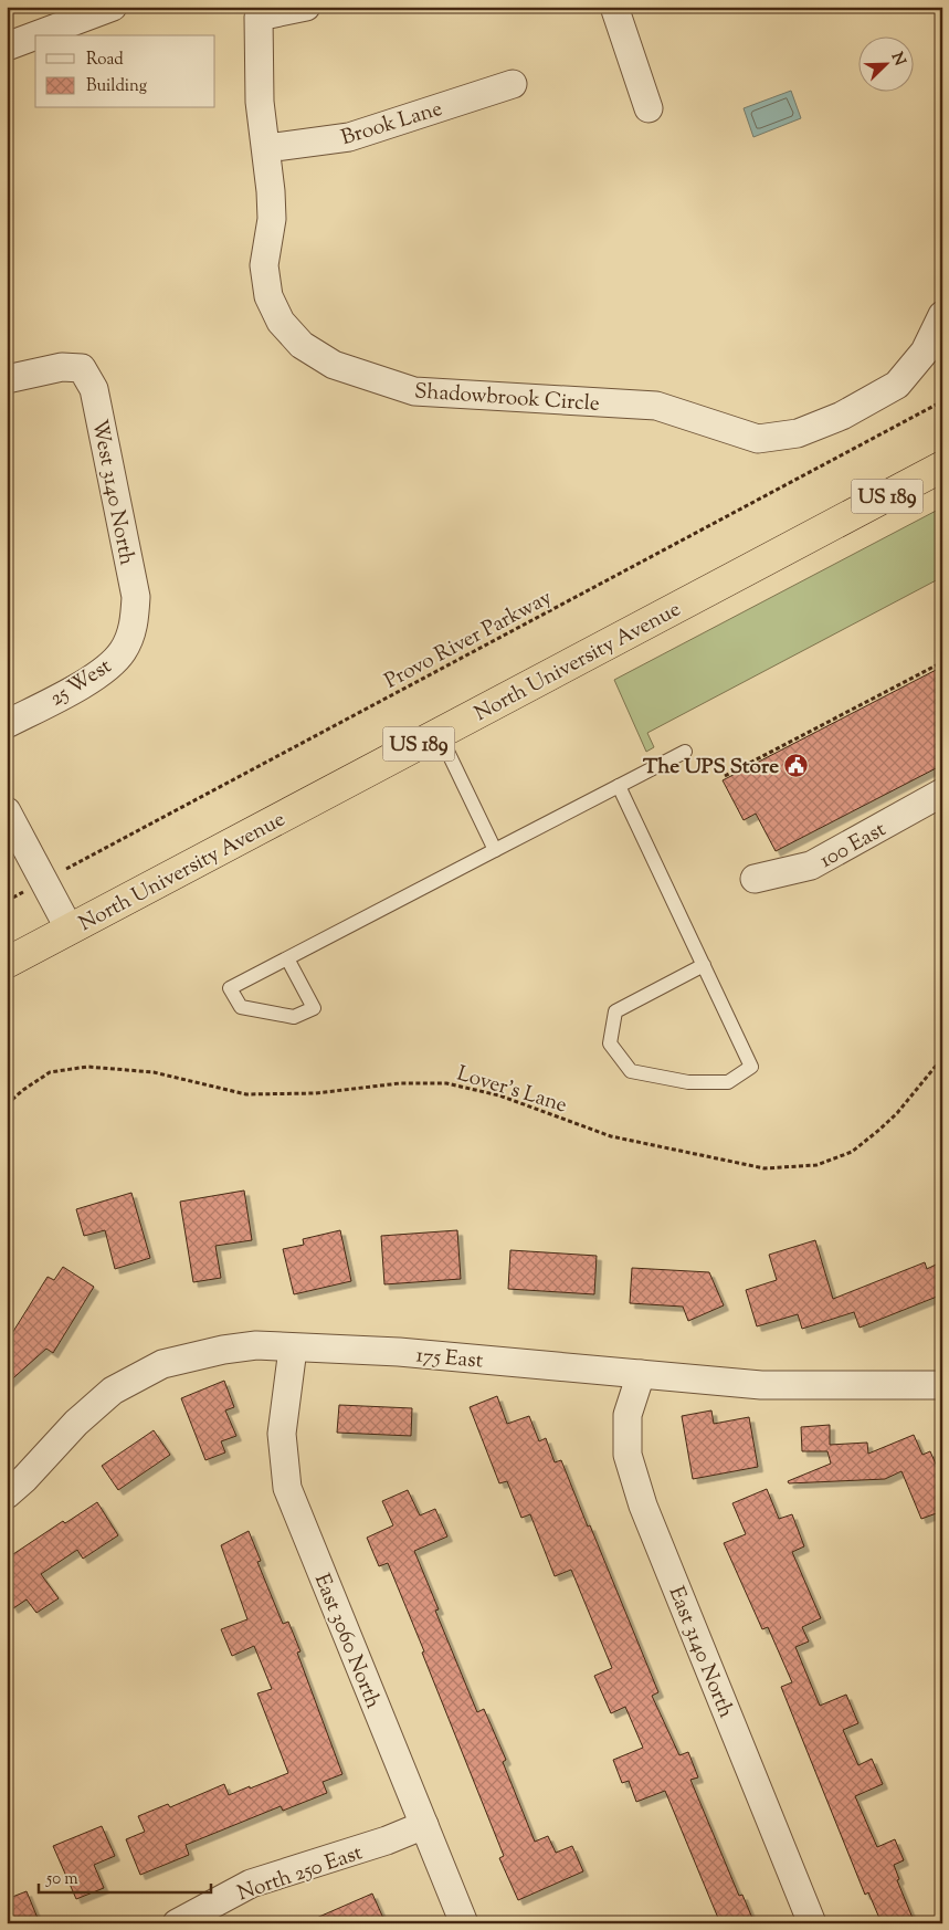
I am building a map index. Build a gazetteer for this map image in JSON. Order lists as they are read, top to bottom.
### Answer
{
  "streets": {
    "highway": ["US 189", "North University Avenue"],
    "street": [
      "Brook Lane",
      "Shadowbrook Circle",
      "West 3140 North",
      "25 West",
      "100 East",
      "175 East",
      "East 3060 North",
      "East 3140 North",
      "North 250 East"
    ],
    "path": ["Provo River Parkway", "Lover's Lane"]
  },
  "crossings": [
    ["Brook Lane", "Shadowbrook Circle"],
    ["West 3140 North", "25 West"],
    ["175 East", "East 3060 North"],
    ["175 East", "East 3140 North"],
    ["East 3060 North", "North 250 East"]
  ],
  "places": {
    "public building": ["The UPS Store"]
  },
  "legend": ["Road", "Building"],
  "scale_bar": "50 m",
  "north": "top right"
}
